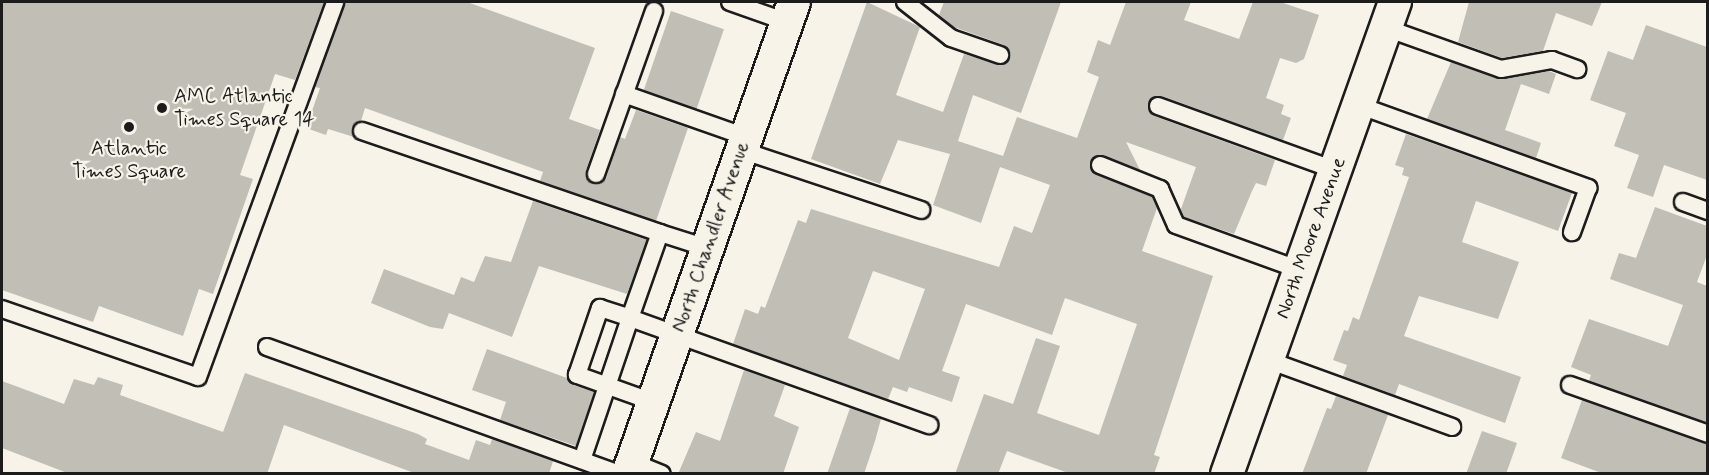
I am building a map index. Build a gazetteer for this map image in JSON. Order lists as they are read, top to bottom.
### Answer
{
  "streets": {
    "street": ["North Chandler Avenue", "North Moore Avenue"]
  },
  "places": ["AMC Atlantic Times Square 14", "Atlantic Times Square"]
}
